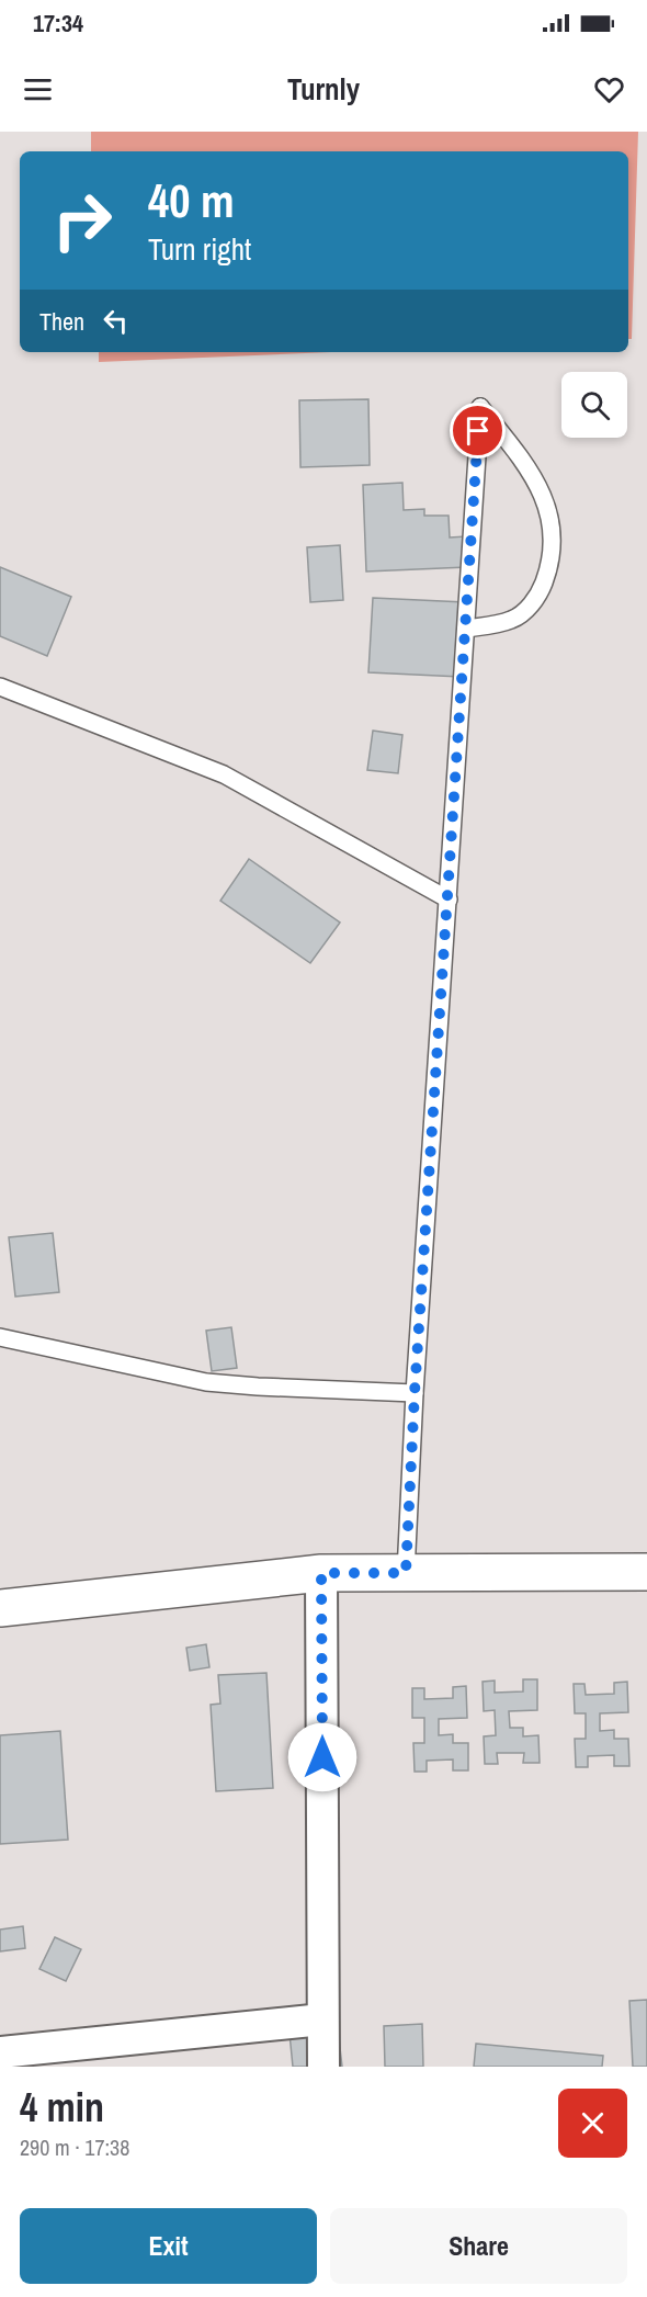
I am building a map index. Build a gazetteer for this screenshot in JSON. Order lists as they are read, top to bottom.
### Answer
{
  "page": {
    "status": "17:34",
    "header": "Turnly",
    "turn": ["40 m", "Turn right"],
    "then": "Then",
    "heading": ["4 min", "290 m · 17:38"],
    "buttons": ["Exit", "Share"]
  }
}
